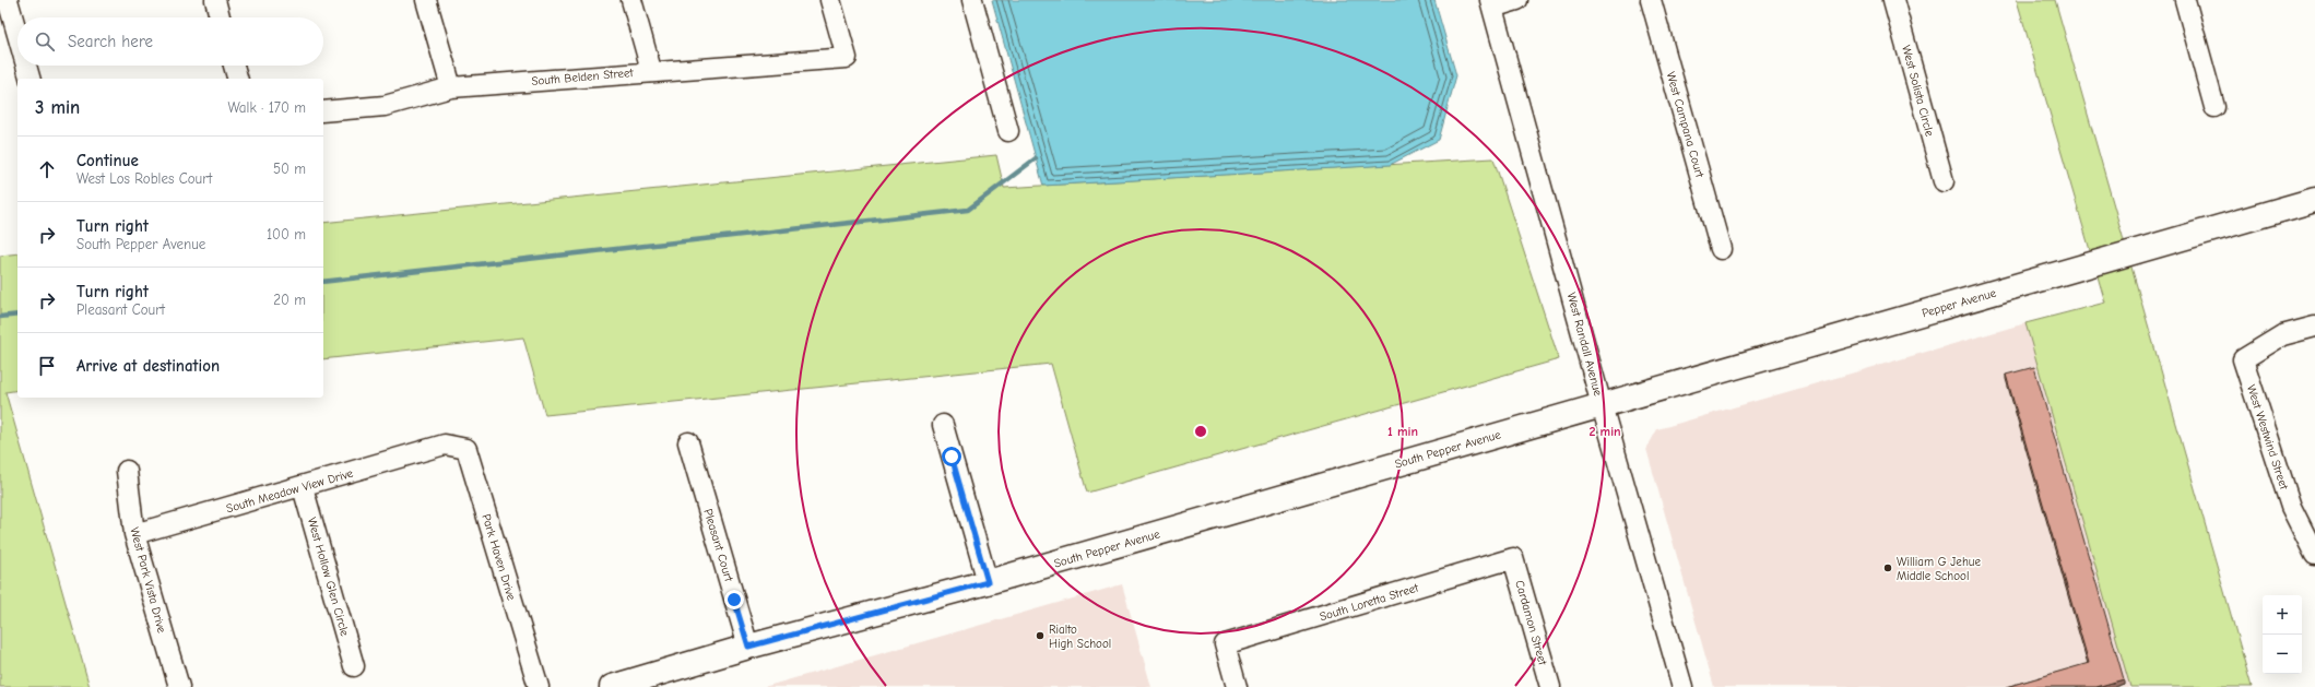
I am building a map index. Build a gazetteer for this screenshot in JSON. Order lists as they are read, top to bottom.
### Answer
{
  "streets": {
    "main road": ["Pepper Avenue", "South Pepper Avenue"],
    "street": [
      "South Belden Street",
      "West Solista Circle",
      "West Campana Court",
      "West Randall Avenue",
      "West Westwind Street",
      "South Meadow View Drive",
      "Pleasant Court",
      "Park Haven Drive",
      "West Hollow Glen Circle",
      "West Park Vista Drive",
      "South Loretta Street",
      "Cardamon Street"
    ]
  },
  "crossings": [
    ["Pepper Avenue", "West Randall Avenue"],
    ["Pepper Avenue", "South Pepper Avenue"],
    ["West Randall Avenue", "South Pepper Avenue"],
    ["South Pepper Avenue", "Pleasant Court"],
    ["South Meadow View Drive", "Park Haven Drive"],
    ["South Meadow View Drive", "West Hollow Glen Circle"],
    ["South Meadow View Drive", "West Park Vista Drive"],
    ["South Loretta Street", "Cardamon Street"]
  ],
  "places": ["William G Jehue Middle School", "Rialto High School"],
  "page": {
    "search": "Search here",
    "heading": ["3 min", "Walk · 170 m"],
    "list": [
      ["Continue", "West Los Robles Court", "50 m"],
      ["Turn right", "South Pepper Avenue", "100 m"],
      ["Turn right", "Pleasant Court", "20 m"],
      "Arrive at destination"
    ],
    "map_buttons": ["+", "−"]
  },
  "rings": ["1 min", "2 min"]
}
